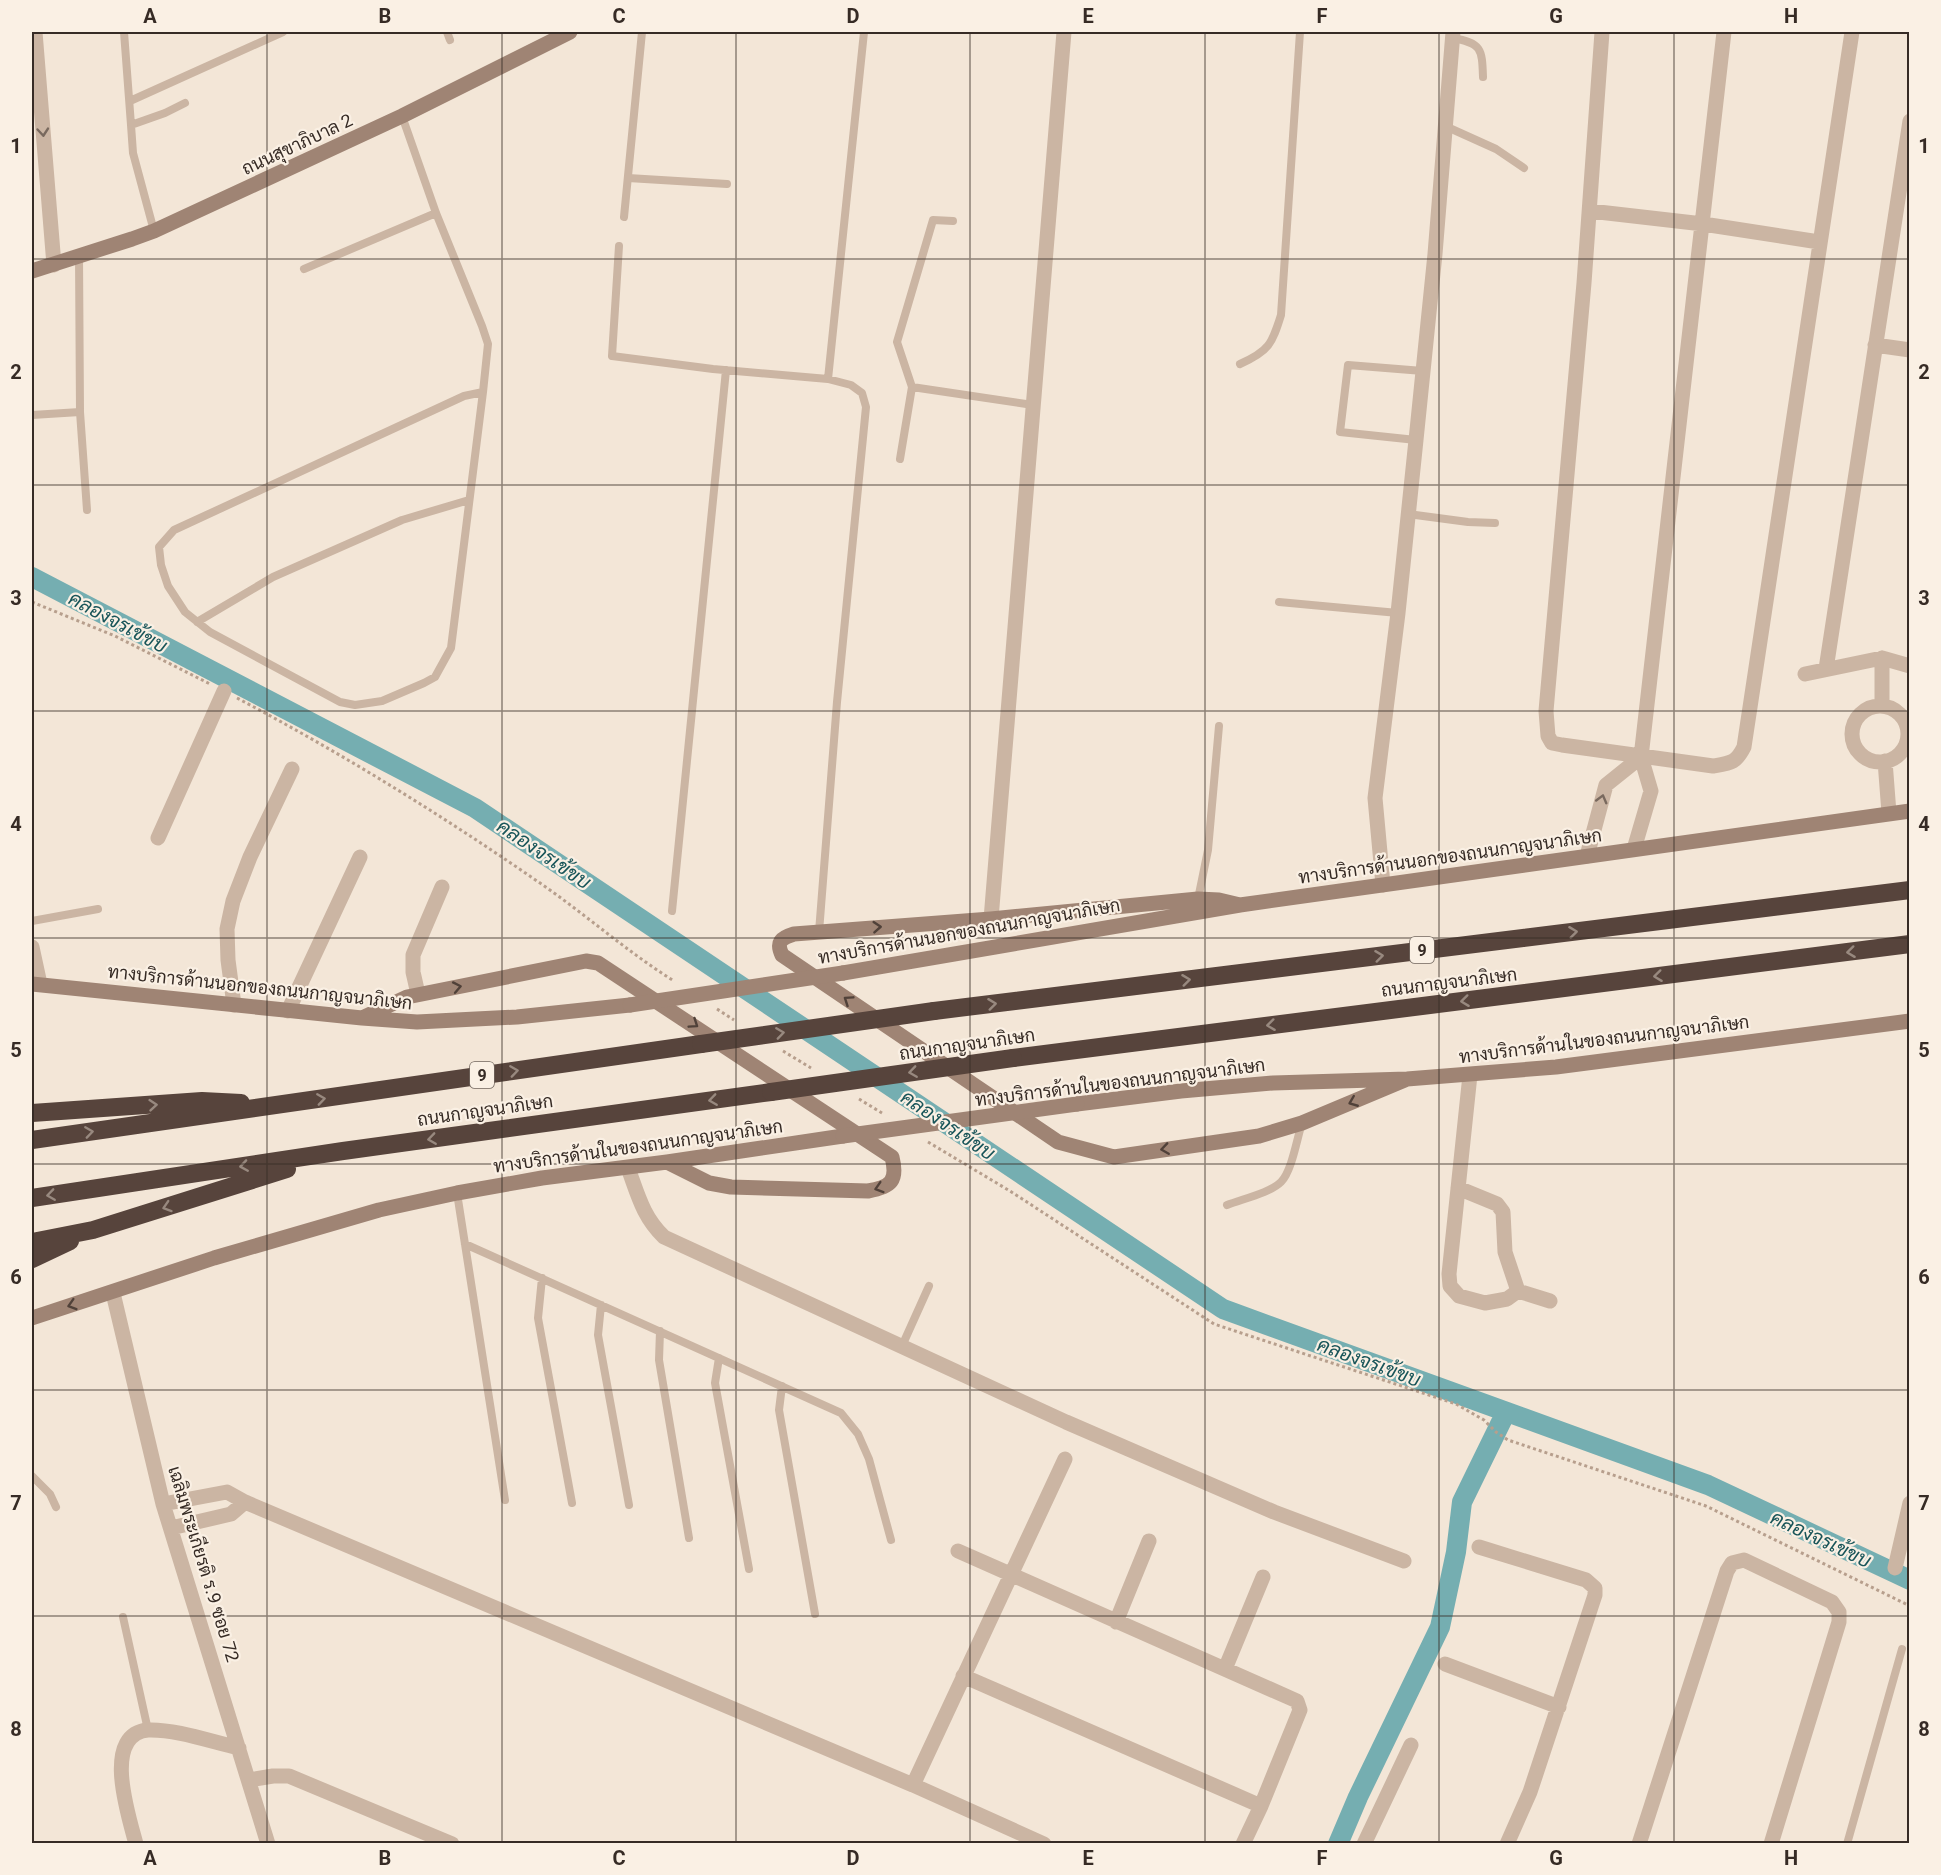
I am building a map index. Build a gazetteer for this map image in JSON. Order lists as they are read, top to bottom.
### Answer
{
  "streets": {
    "highway": ["9", "ถนนกาญจนาภิเษก"],
    "main road": ["ถนนสุขาภิบาล 2", "ทางบริการด้านนอกของถนนกาญจนาภิเษก", "ทางบริการด้านในของถนนกาญจนาภิเษก"],
    "street": ["เฉลิมพระเกียรติ ร.9 ซอย 72"]
  },
  "crossings": [
    ["ทางบริการด้านในของถนนกาญจนาภิเษก", "เฉลิมพระเกียรติ ร.9 ซอย 72"]
  ],
  "water": ["คลองจรเข้ขบ"],
  "grid": {
    "columns": [
      "A",
      "B",
      "C",
      "D",
      "E",
      "F",
      "G",
      "H"
    ],
    "rows": [
      "1",
      "2",
      "3",
      "4",
      "5",
      "6",
      "7",
      "8"
    ]
  }
}
